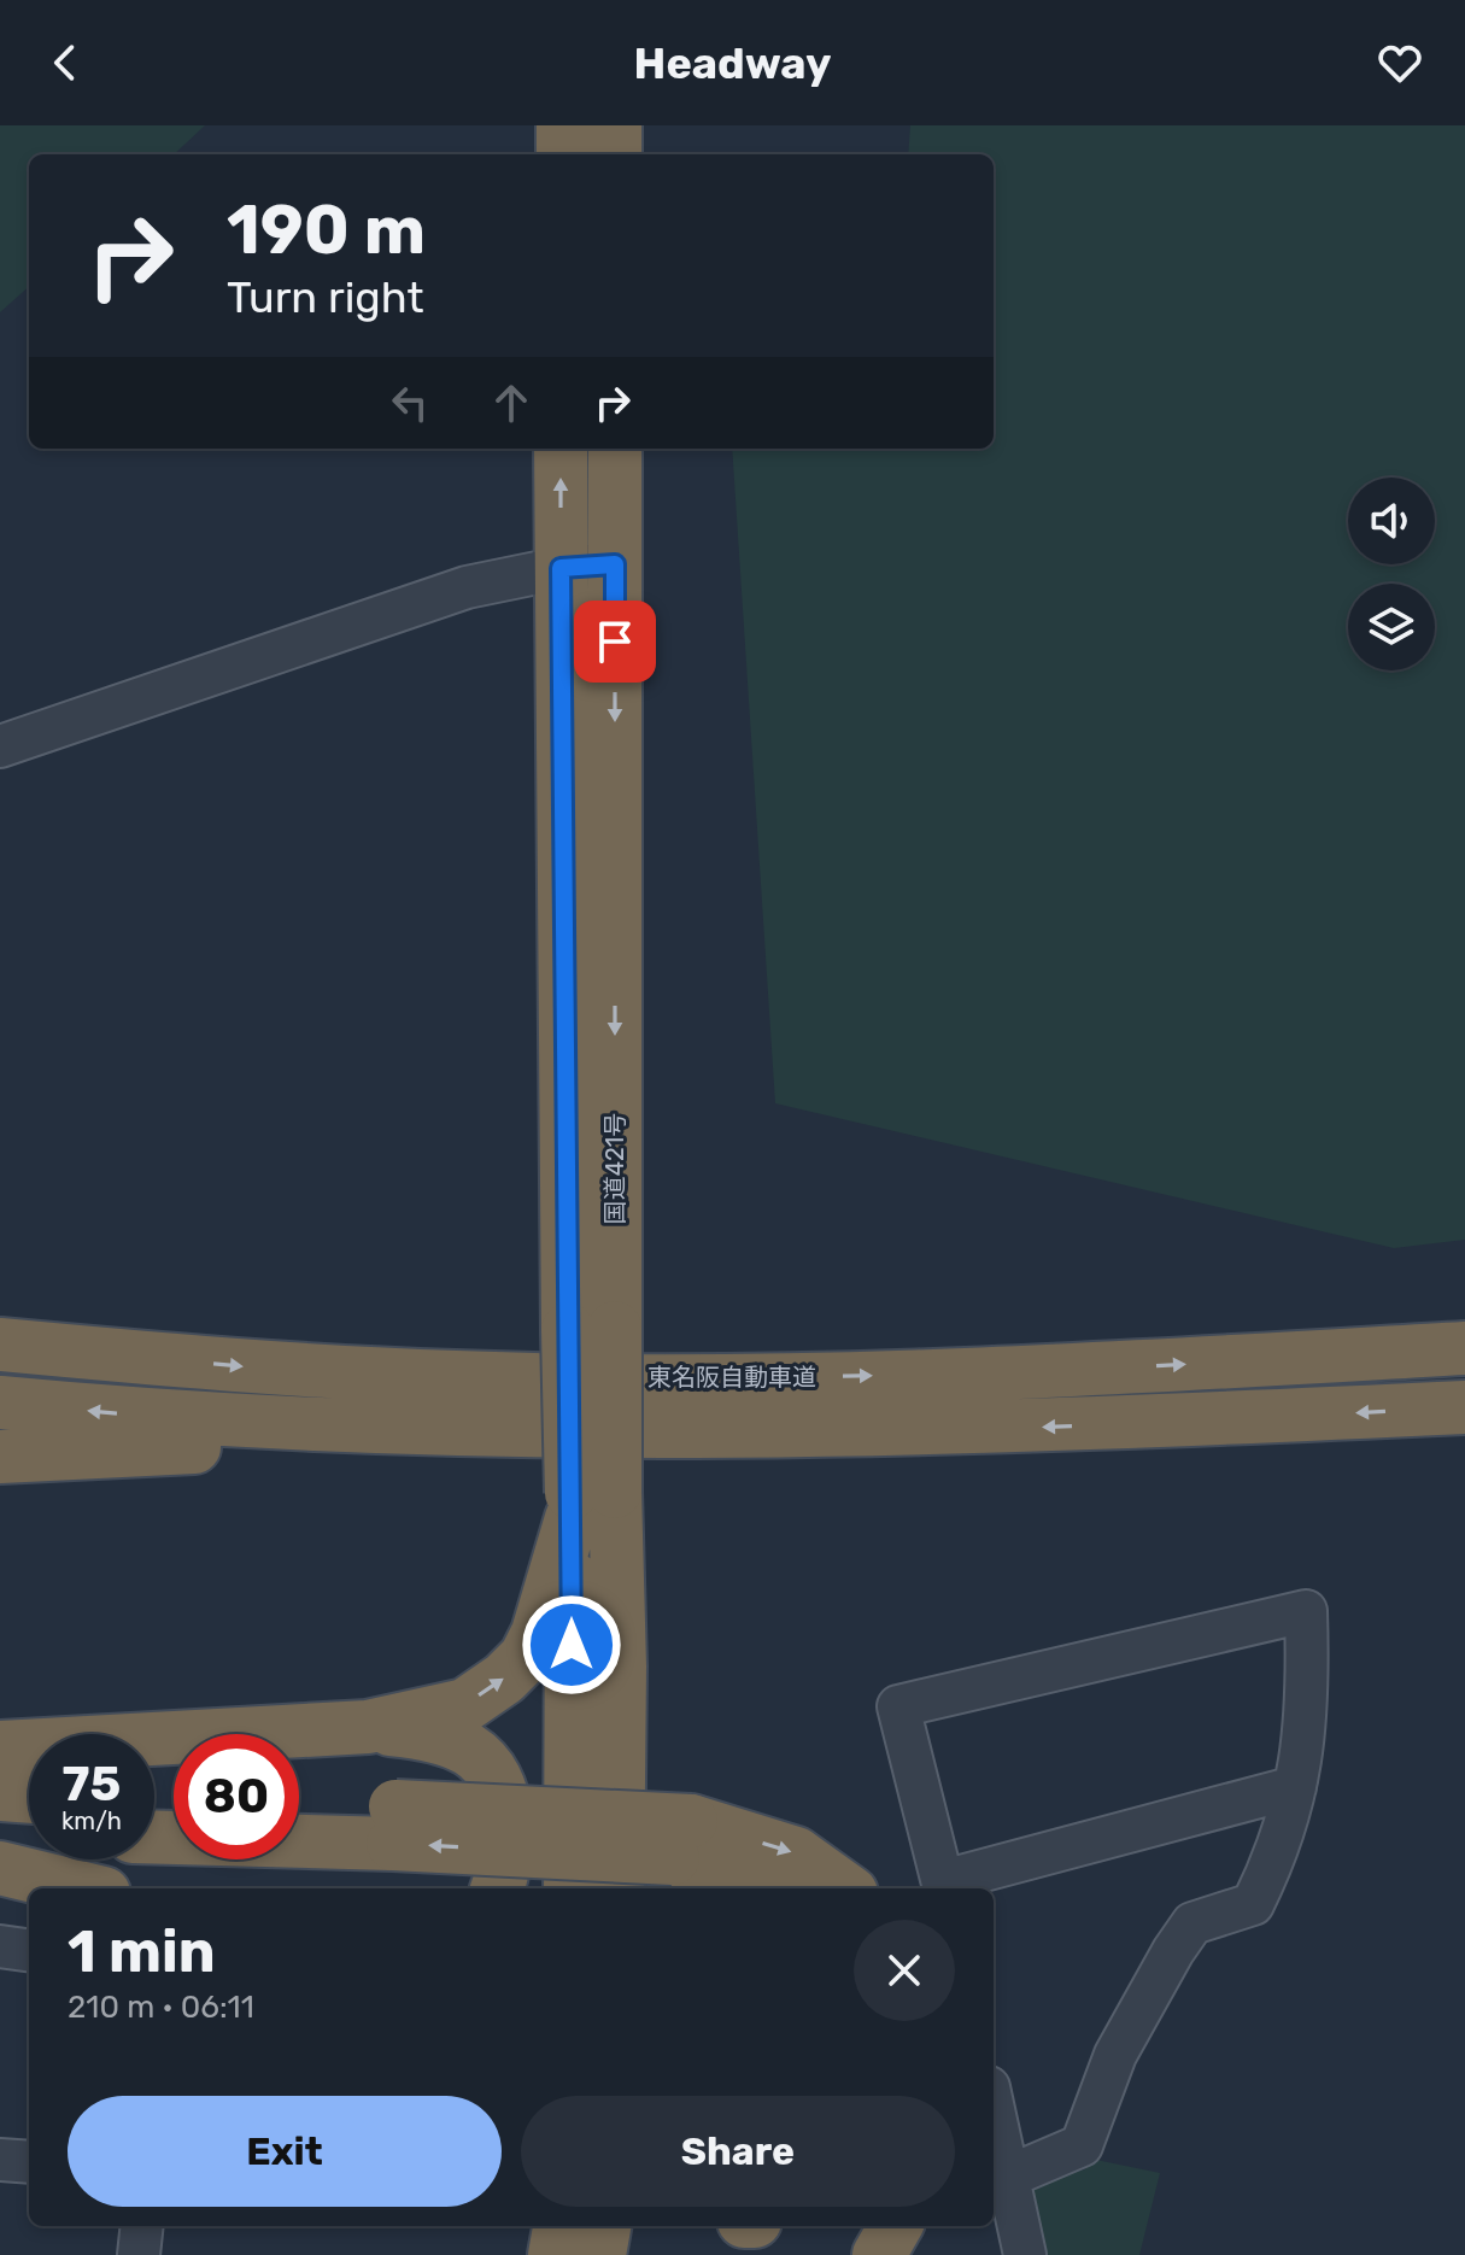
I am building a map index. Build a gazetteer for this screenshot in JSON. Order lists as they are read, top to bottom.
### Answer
{
  "streets": {
    "highway": ["国道421号", "東名阪自動車道"]
  },
  "page": {
    "header": "Headway",
    "turn": ["190 m", "Turn right"],
    "speed": "75 km/h",
    "limit": "80",
    "heading": ["1 min", "210 m · 06:11"],
    "buttons": ["Exit", "Share"]
  }
}
